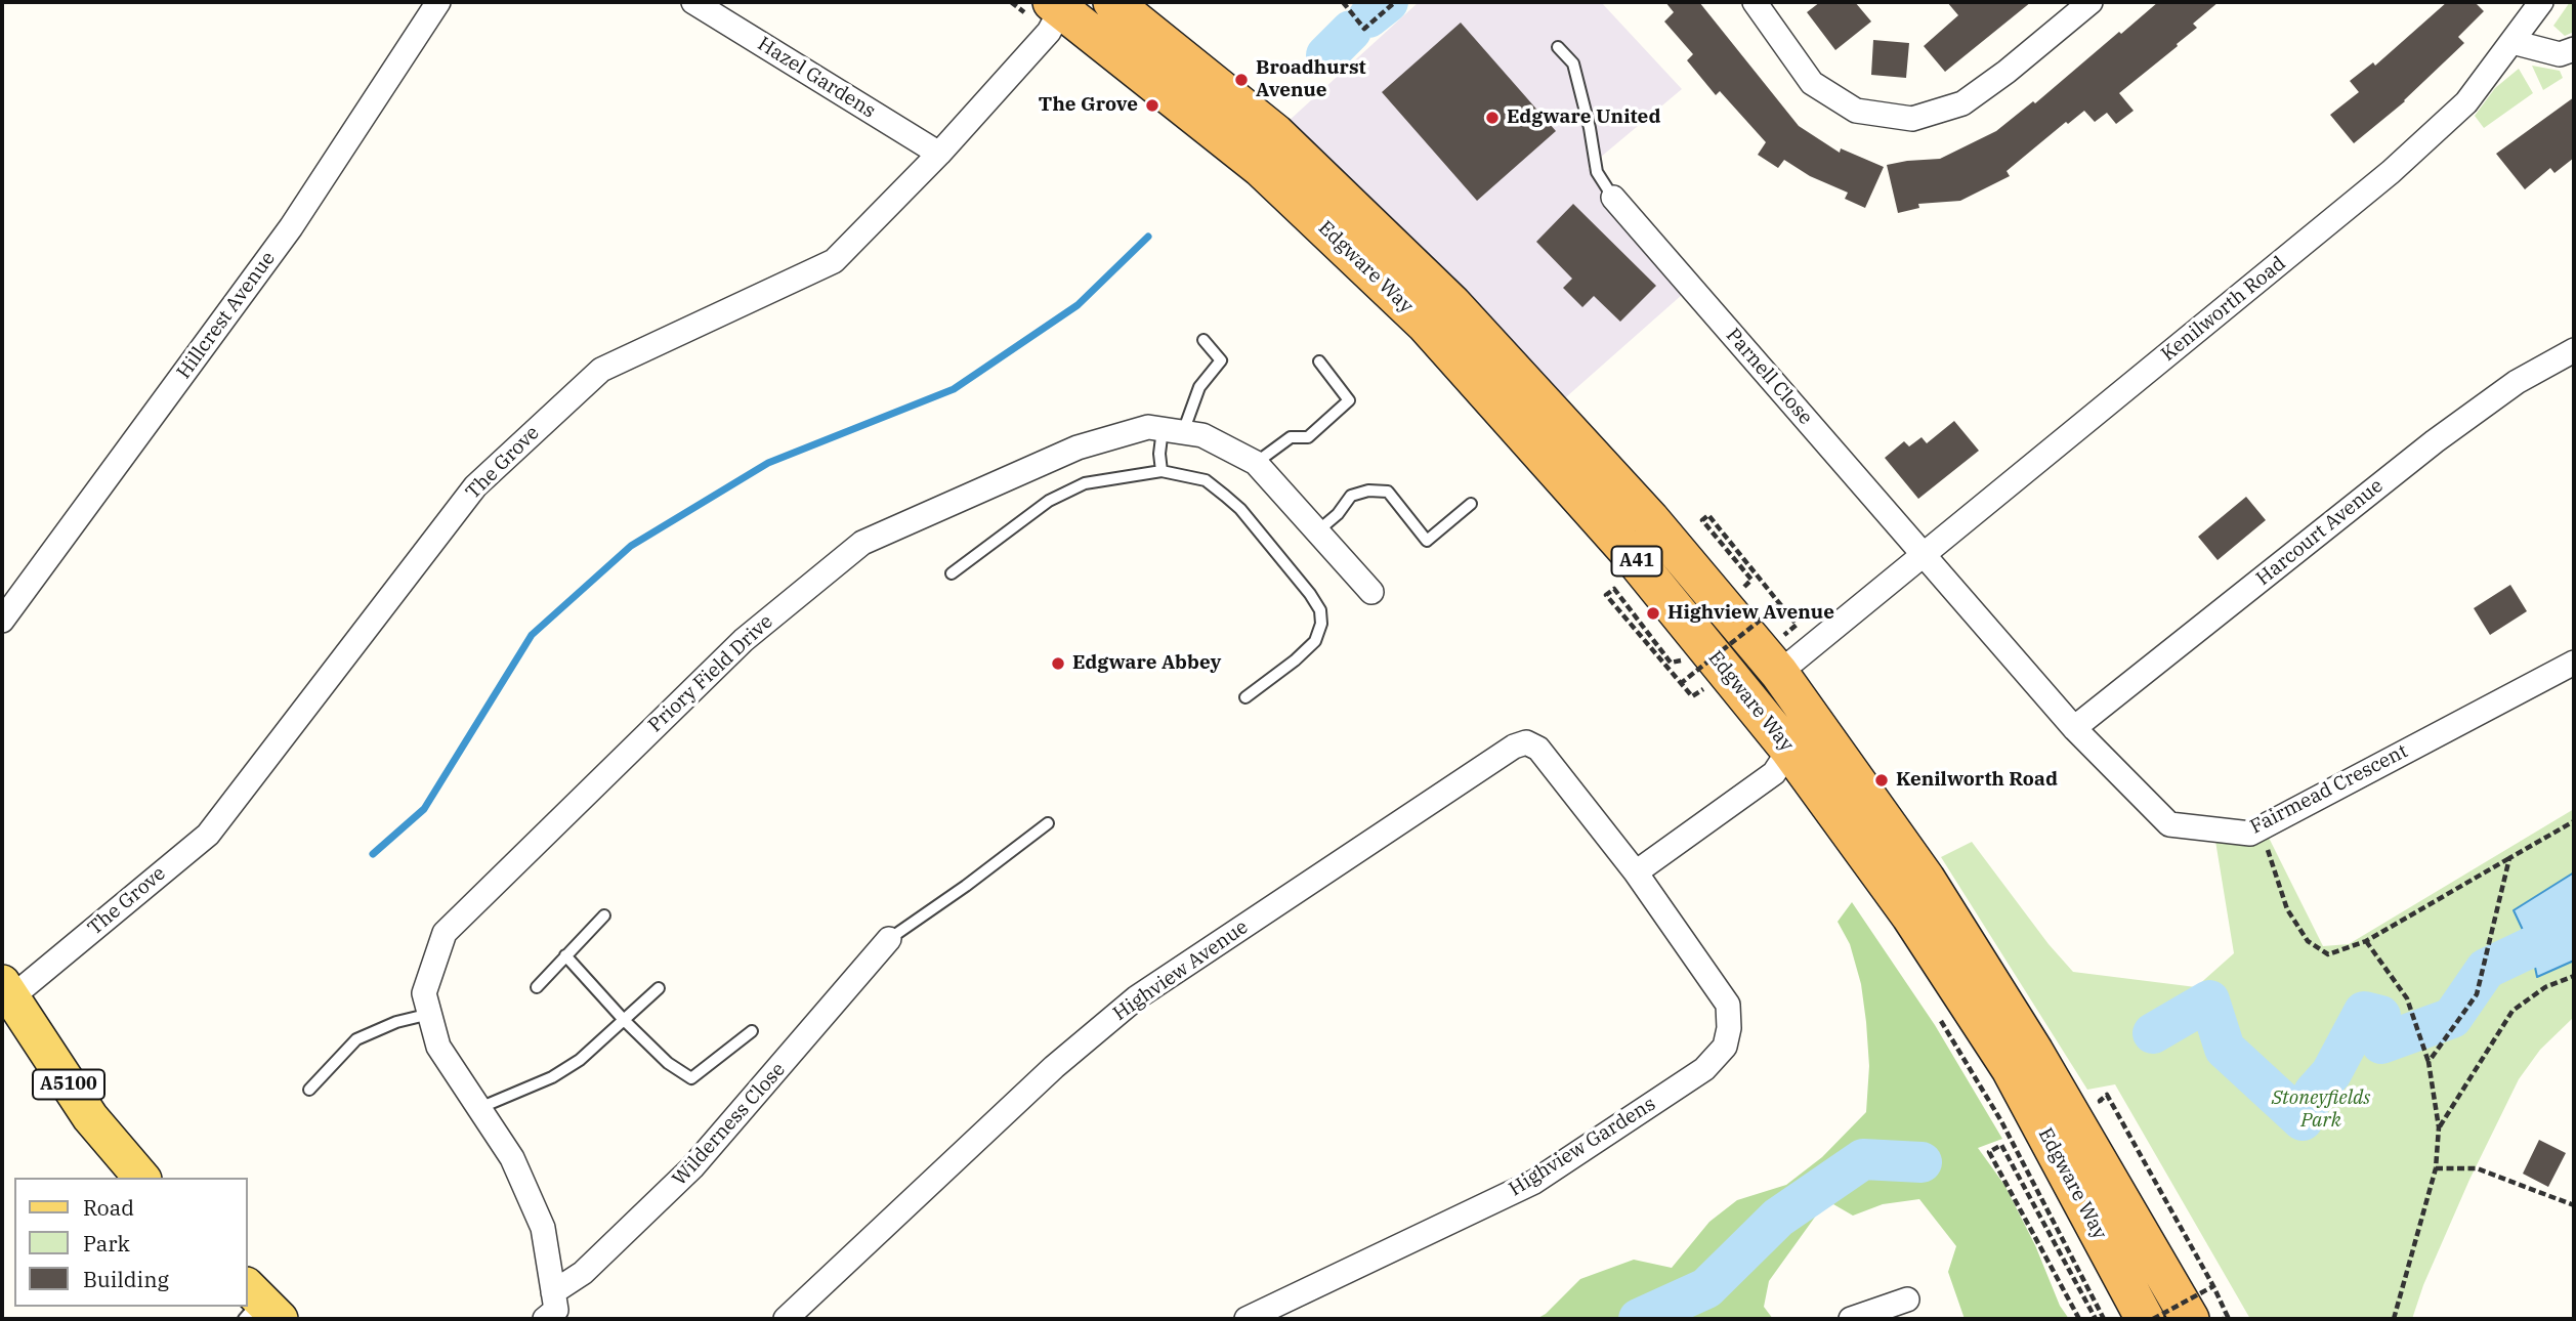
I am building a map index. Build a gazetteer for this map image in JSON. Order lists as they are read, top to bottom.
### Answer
{
  "streets": {
    "highway": ["Edgware Way", "A41"],
    "main road": ["A5100"],
    "street": [
      "Hazel Gardens",
      "Kenilworth Road",
      "Hillcrest Avenue",
      "Parnell Close",
      "The Grove",
      "Harcourt Avenue",
      "Priory Field Drive",
      "Fairmead Crescent",
      "Highview Avenue",
      "Wilderness Close",
      "Highview Gardens"
    ]
  },
  "crossings": [
    ["Hazel Gardens", "The Grove"],
    ["Edgware Way", "Kenilworth Road"],
    ["Edgware Way", "The Grove"],
    ["Kenilworth Road", "Parnell Close"],
    ["Kenilworth Road", "Fairmead Crescent"],
    ["Parnell Close", "Fairmead Crescent"],
    ["The Grove", "A5100"],
    ["Harcourt Avenue", "Fairmead Crescent"],
    ["Priory Field Drive", "Wilderness Close"],
    ["Highview Avenue", "Highview Gardens"]
  ],
  "parks": ["Stoneyfields Park"],
  "places": [
    "Broadhurst Avenue",
    "The Grove",
    "Edgware United",
    "Highview Avenue",
    "Edgware Abbey",
    "Kenilworth Road"
  ],
  "legend": ["Road", "Park", "Building"]
}
